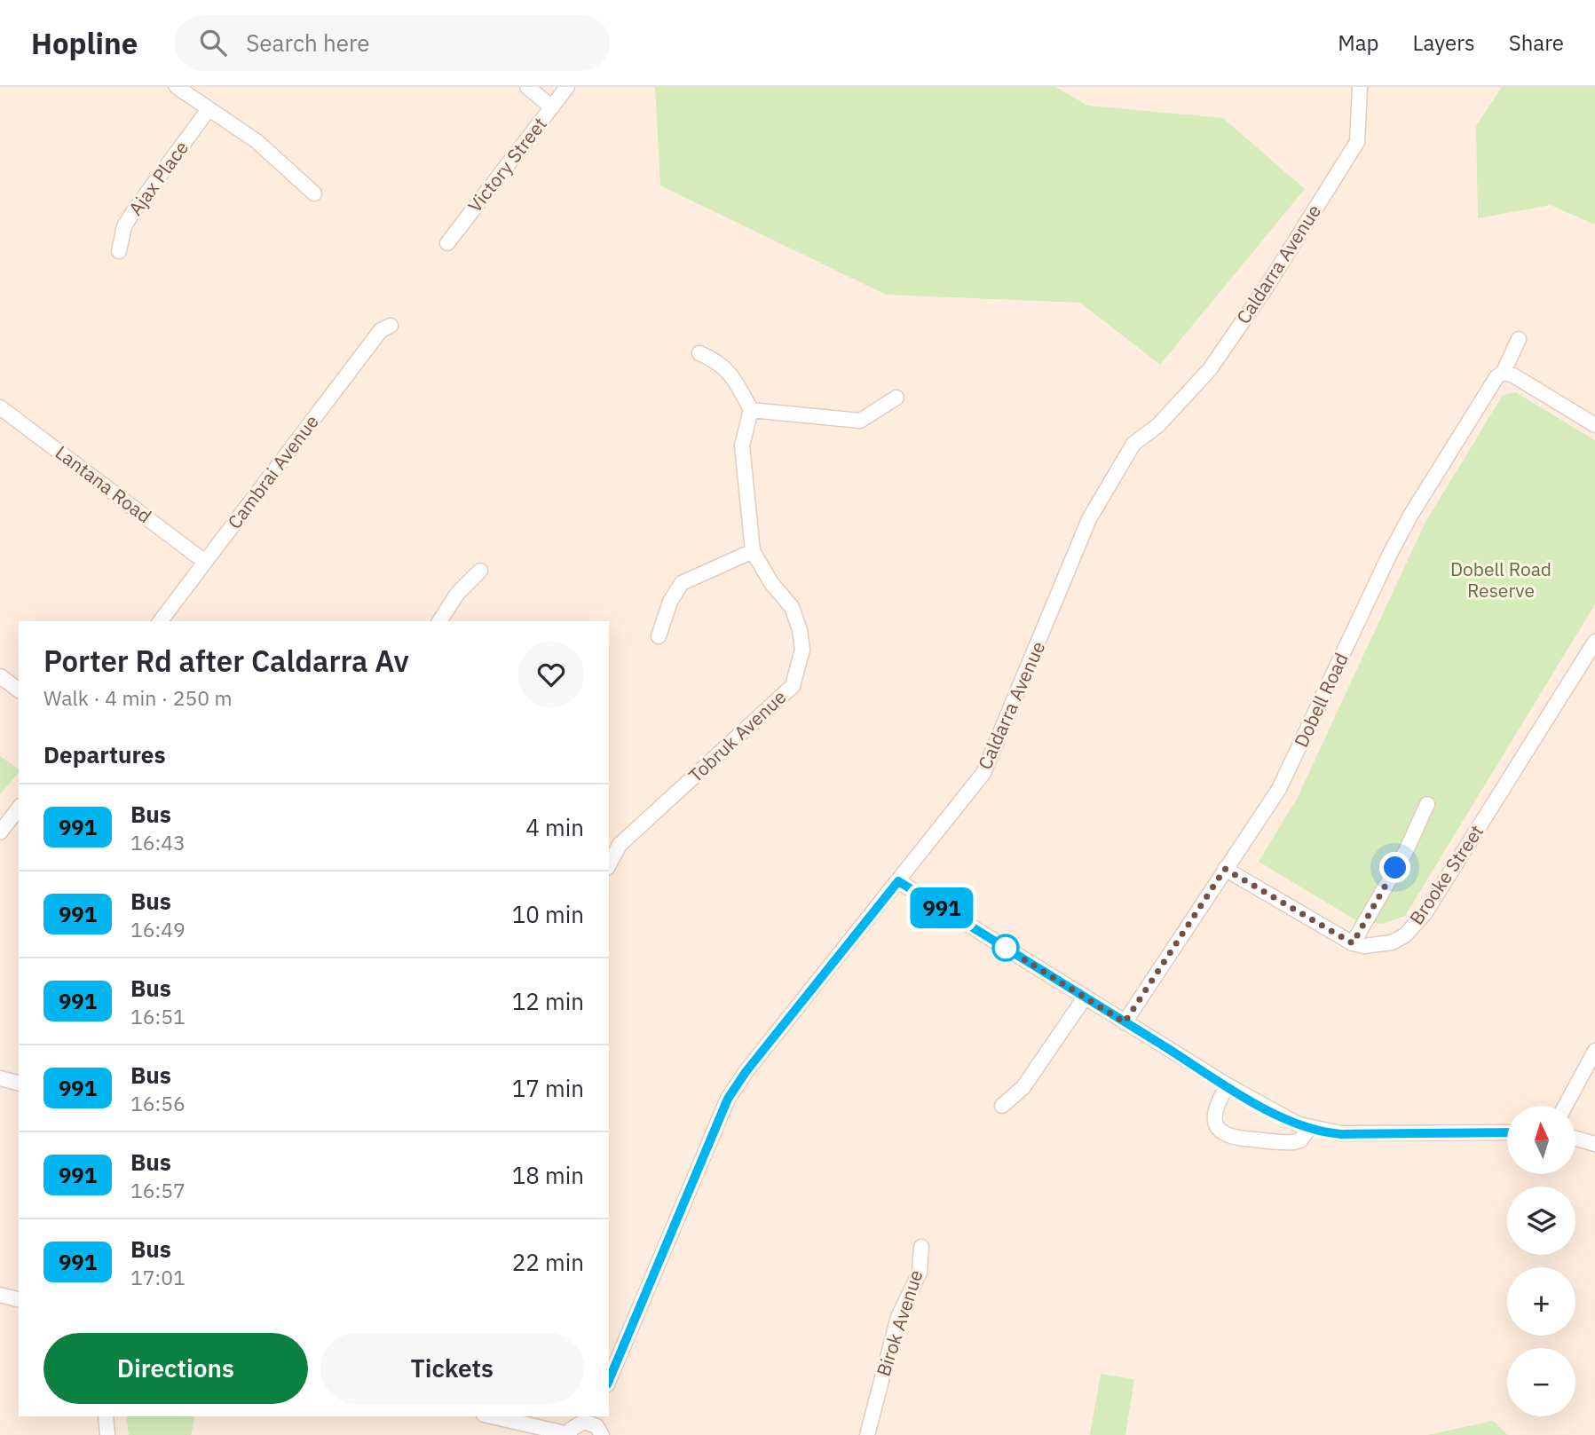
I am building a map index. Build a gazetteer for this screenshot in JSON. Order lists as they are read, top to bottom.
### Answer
{
  "streets": {
    "street": [
      "Victory Street",
      "Ajax Place",
      "Caldarra Avenue",
      "Cambrai Avenue",
      "Lantana Road",
      "Dobell Road",
      "Tobruk Avenue",
      "Brooke Street",
      "Birok Avenue"
    ]
  },
  "crossings": [
    ["Cambrai Avenue", "Lantana Road"],
    ["Dobell Road", "Brooke Street"]
  ],
  "parks": ["Dobell Road Reserve"],
  "lines": ["bus line 991"],
  "north": "top",
  "page": {
    "header": "Hopline",
    "search": "Search here",
    "nav": ["Map", "Layers", "Share"],
    "on_map": "991",
    "heading": [
      ["Porter Rd after Caldarra Av", "Walk · 4 min · 250 m"],
      "Departures"
    ],
    "list": [
      {
        "mark": "991",
        "name": "Bus",
        "note": "16:43",
        "value": "4 min"
      },
      {
        "mark": "991",
        "name": "Bus",
        "note": "16:49",
        "value": "10 min"
      },
      {
        "mark": "991",
        "name": "Bus",
        "note": "16:51",
        "value": "12 min"
      },
      {
        "mark": "991",
        "name": "Bus",
        "note": "16:56",
        "value": "17 min"
      },
      {
        "mark": "991",
        "name": "Bus",
        "note": "16:57",
        "value": "18 min"
      },
      {
        "mark": "991",
        "name": "Bus",
        "note": "17:01",
        "value": "22 min"
      }
    ],
    "map_buttons": ["+", "−"],
    "buttons": ["Directions", "Tickets"]
  }
}
